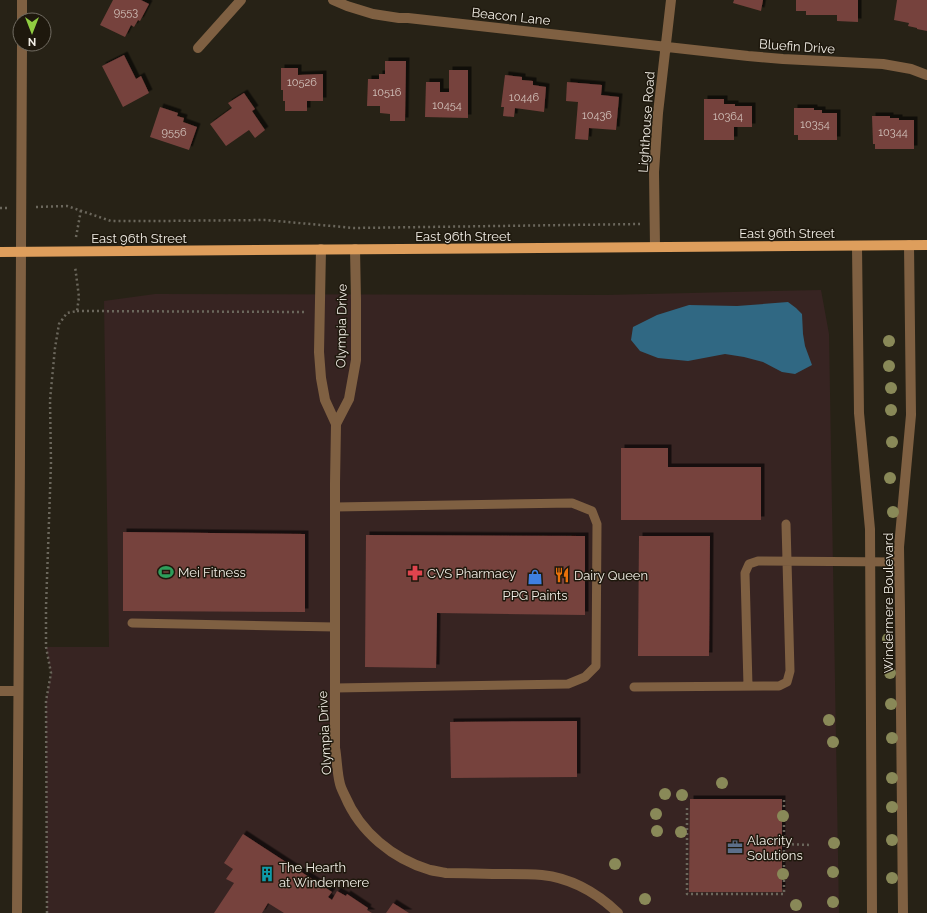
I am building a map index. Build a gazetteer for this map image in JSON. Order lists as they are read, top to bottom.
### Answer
{
  "streets": {
    "main road": ["East 96th Street"],
    "street": [
      "Beacon Lane",
      "Bluefin Drive",
      "Lighthouse Road",
      "Olympia Drive",
      "Windermere Boulevard"
    ]
  },
  "crossings": [
    ["Beacon Lane", "Bluefin Drive"],
    ["Beacon Lane", "Lighthouse Road"],
    ["Bluefin Drive", "Lighthouse Road"],
    ["Lighthouse Road", "East 96th Street"],
    ["East 96th Street", "Olympia Drive"],
    ["East 96th Street", "Windermere Boulevard"]
  ],
  "places": {
    "sports": ["Mei Fitness"],
    "pharmacy": ["CVS Pharmacy"],
    "restaurant": ["Dairy Queen"],
    "shop": ["PPG Paints"],
    "office": ["Alacrity Solutions"],
    "building": ["The Hearth at Windermere"]
  },
  "house_numbers": [
    "9553",
    "10526",
    "10516",
    "10446",
    "10454",
    "10436",
    "10364",
    "10354",
    "9556",
    "10344"
  ],
  "north": "bottom"
}
